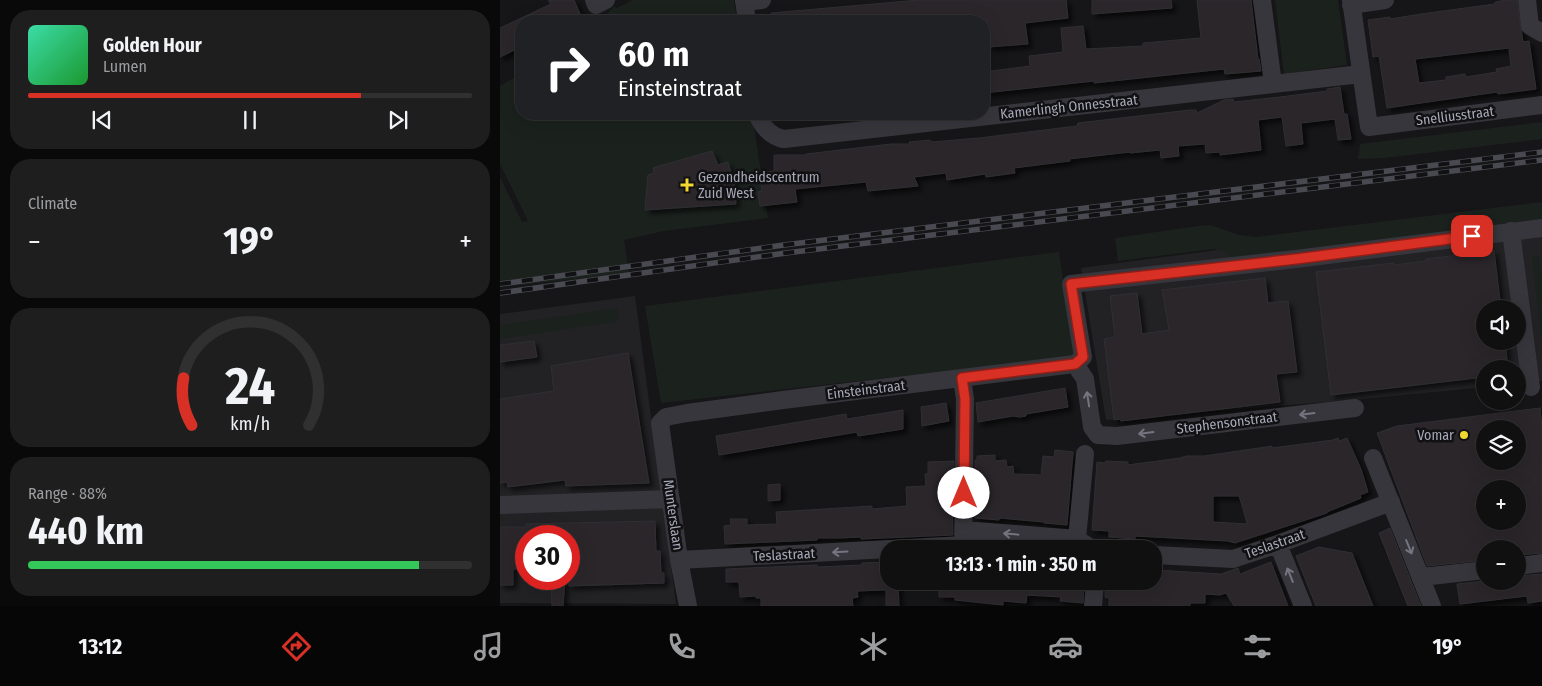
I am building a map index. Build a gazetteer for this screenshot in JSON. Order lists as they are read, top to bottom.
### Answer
{
  "streets": {
    "street": [
      "Kamerlingh Onnesstraat",
      "Snelliusstraat",
      "Einsteinstraat",
      "Stephensonstraat",
      "Munterslaan",
      "Teslastraat"
    ]
  },
  "crossings": [
    ["Kamerlingh Onnesstraat", "Snelliusstraat"],
    ["Einsteinstraat", "Stephensonstraat"],
    ["Einsteinstraat", "Munterslaan"],
    ["Munterslaan", "Teslastraat"]
  ],
  "one_way": ["Stephensonstraat", "Teslastraat"],
  "places": {
    "health": ["Gezondheidscentrum Zuid West"],
    "other": ["Vomar"]
  },
  "page": {
    "turn": ["60 m", "Einsteinstraat"],
    "song": ["Golden Hour", "Lumen"],
    "tile": [
      "Climate",
      ["Range · 88%", "440 km"]
    ],
    "heat": ["−", "19°", "+"],
    "map_buttons": ["+", "−"],
    "limit": "30",
    "trip": "13:13 · 1 min · 350 m",
    "tabs": ["13:12", "19°"],
    "gauge": ["24", "km/h"]
  }
}
